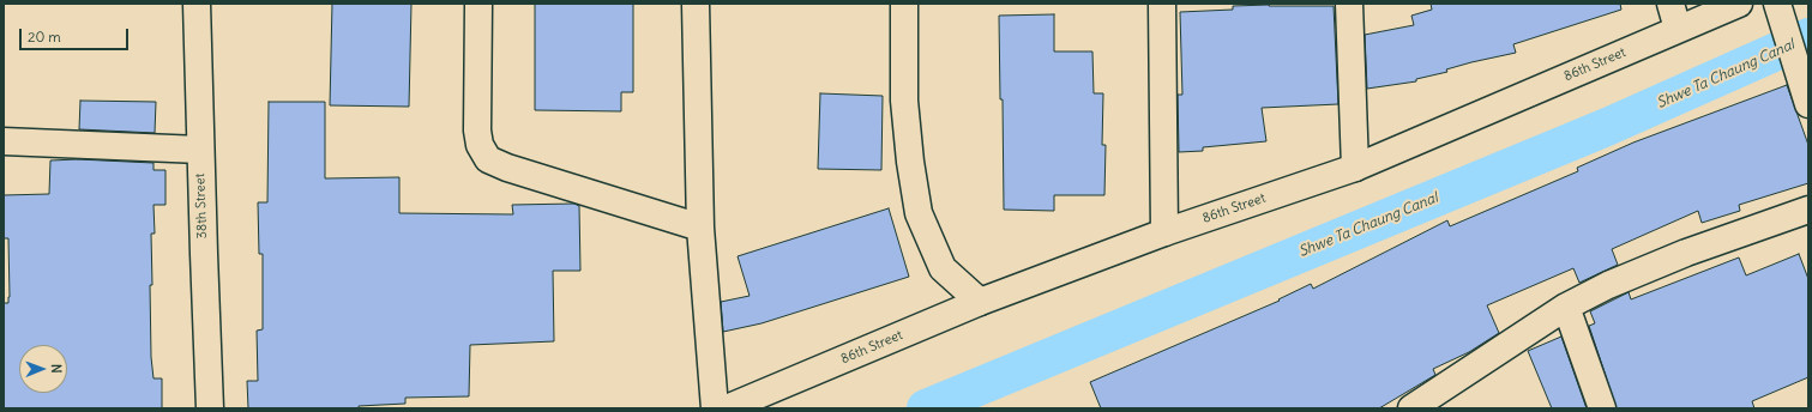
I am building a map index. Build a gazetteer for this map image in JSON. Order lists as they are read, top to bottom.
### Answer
{
  "streets": {
    "street": ["86th Street", "38th Street"]
  },
  "water": ["Shwe Ta Chaung Canal"],
  "scale_bar": "20 m",
  "north": "right"
}
